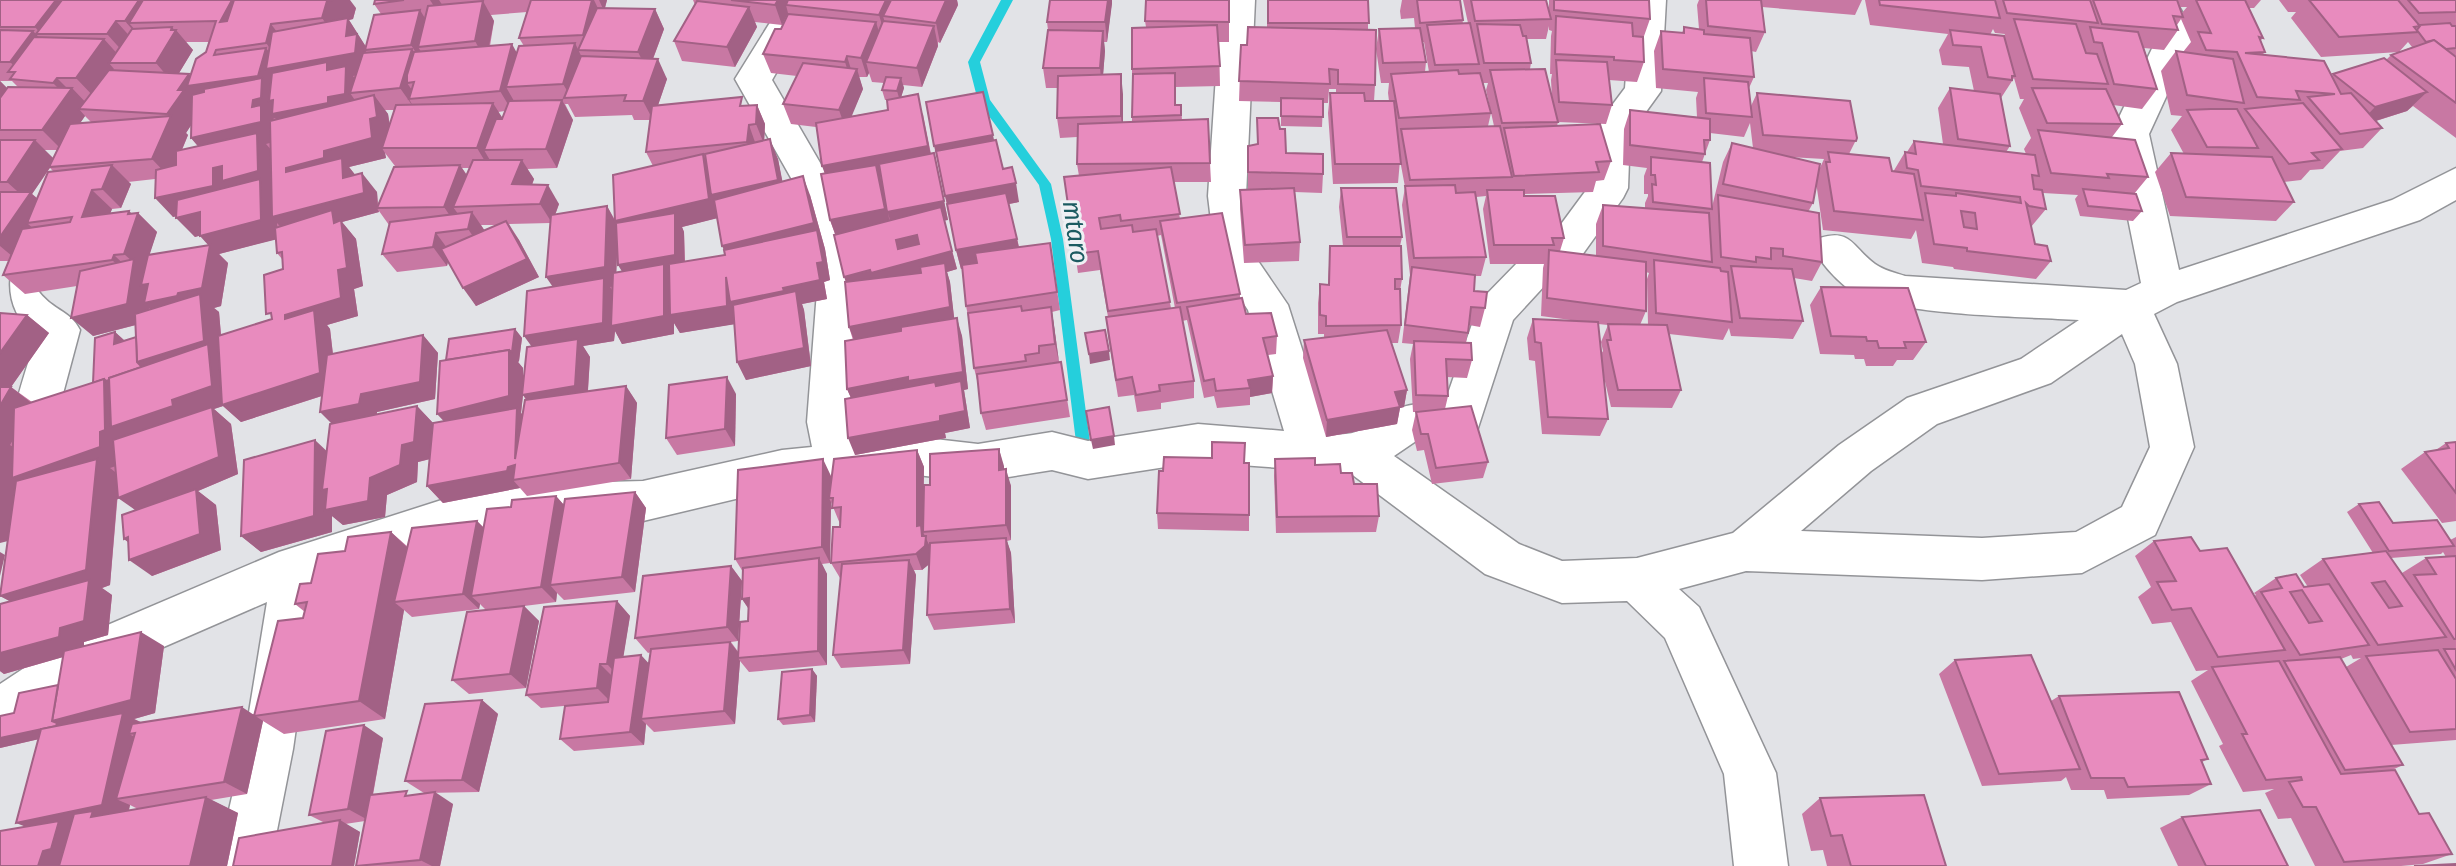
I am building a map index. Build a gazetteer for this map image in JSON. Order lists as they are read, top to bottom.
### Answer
{
  "water": ["mtaro"]
}
